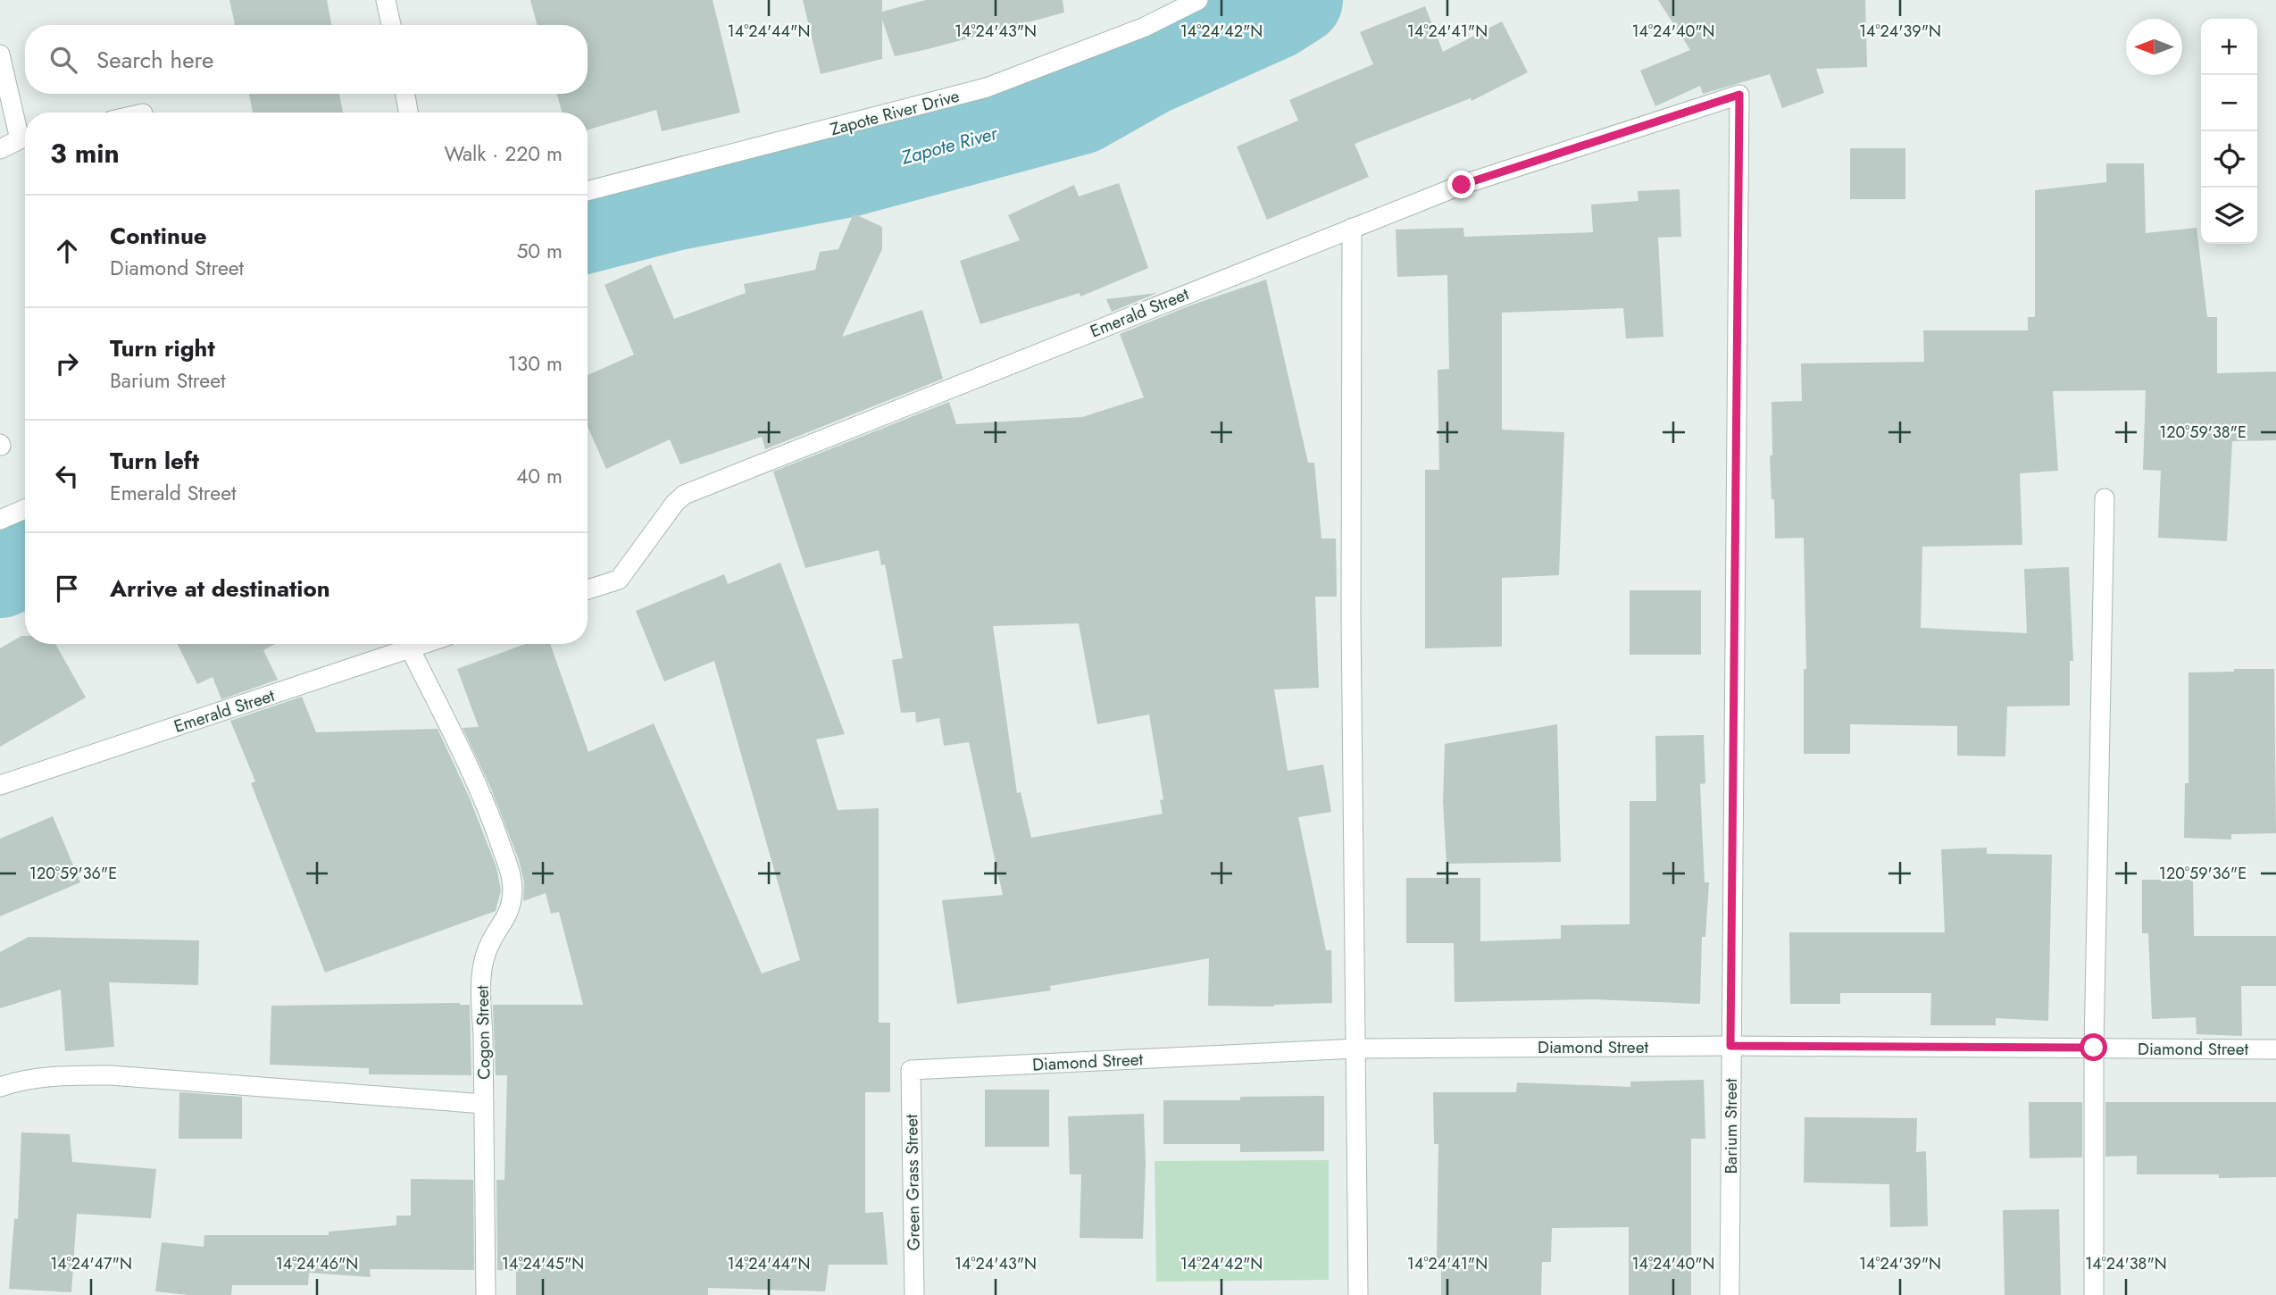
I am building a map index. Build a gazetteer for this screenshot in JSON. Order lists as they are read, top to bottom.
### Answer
{
  "streets": {
    "street": [
      "Zapote River Drive",
      "Emerald Street",
      "Cogon Street",
      "Diamond Street",
      "Barium Street",
      "Green Grass Street"
    ]
  },
  "crossings": [
    ["Emerald Street", "Cogon Street"],
    ["Emerald Street", "Barium Street"],
    ["Diamond Street", "Barium Street"],
    ["Diamond Street", "Green Grass Street"]
  ],
  "water": ["Zapote River"],
  "north": "left",
  "page": {
    "map_buttons": ["+", "−"],
    "search": "Search here",
    "heading": ["3 min", "Walk · 220 m"],
    "list": [
      ["Continue", "Diamond Street", "50 m"],
      ["Turn right", "Barium Street", "130 m"],
      ["Turn left", "Emerald Street", "40 m"],
      "Arrive at destination"
    ]
  },
  "coordinates": [
    "14°24'44\"N",
    "14°24'43\"N",
    "14°24'42\"N",
    "14°24'41\"N",
    "14°24'40\"N",
    "14°24'39\"N",
    "120°59'38\"E",
    "120°59'36\"E",
    "14°24'47\"N",
    "14°24'46\"N",
    "14°24'45\"N",
    "14°24'38\"N"
  ]
}
